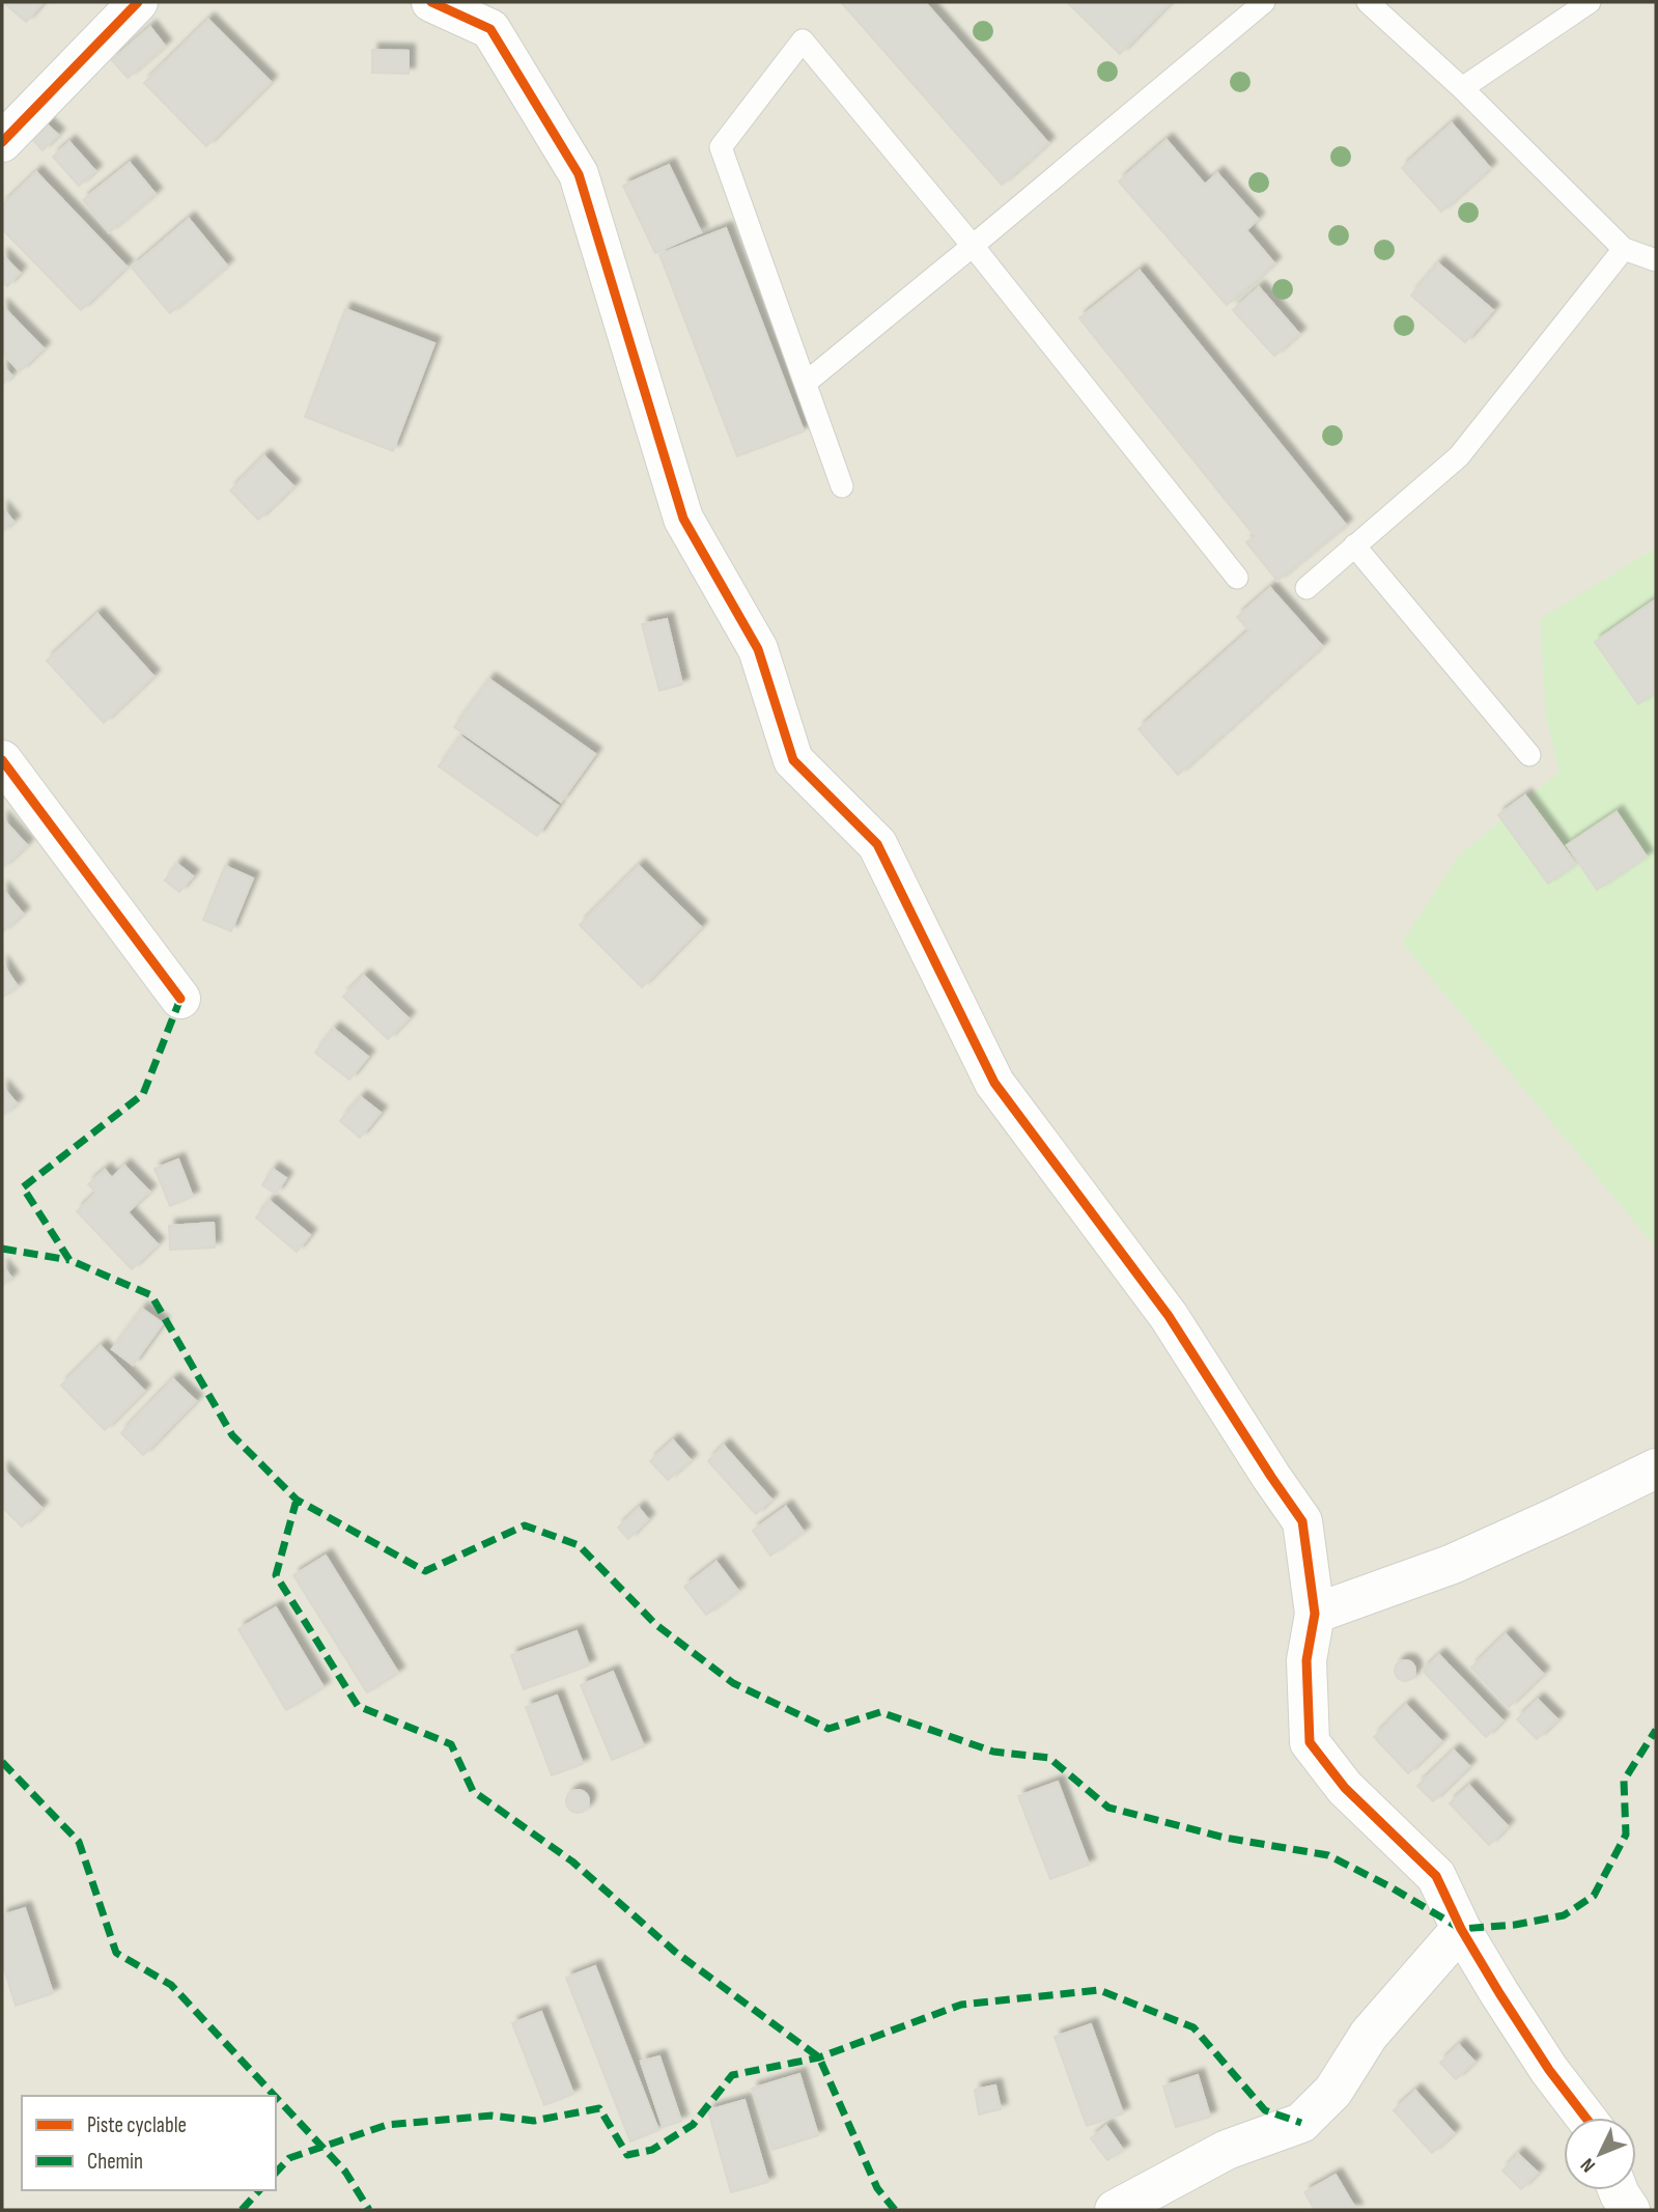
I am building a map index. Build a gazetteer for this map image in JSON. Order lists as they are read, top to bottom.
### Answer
{
  "legend": ["Piste cyclable", "Chemin"],
  "north": "bottom left"
}
